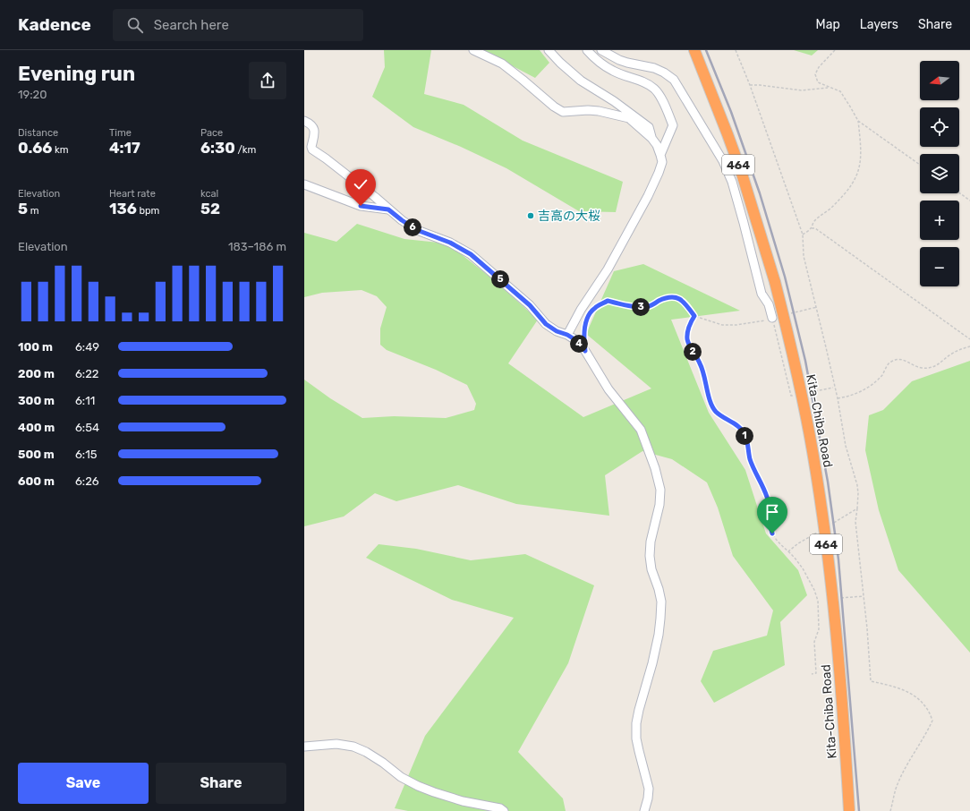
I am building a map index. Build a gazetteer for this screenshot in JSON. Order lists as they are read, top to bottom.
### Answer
{
  "streets": {
    "highway": ["464", "Kita-Chiba Road"]
  },
  "places": ["吉高の大桜"],
  "north": "left",
  "page": {
    "header": "Kadence",
    "search": "Search here",
    "nav": ["Map", "Layers", "Share"],
    "heading": ["Evening run", "19:20"],
    "map_buttons": ["+", "−"],
    "stats": [
      ["Distance", "0.66 km"],
      ["Time", "4:17"],
      ["Pace", "6:30 /km"],
      ["Elevation", "5 m"],
      ["Heart rate", "136 bpm"],
      ["kcal", "52"]
    ],
    "pins": [
      "6",
      "5",
      "3",
      "4",
      "2",
      "1"
    ],
    "chart": ["Elevation", "183–186 m"],
    "list": [
      {
        "name": "100 m",
        "note": "6:49"
      },
      {
        "name": "200 m",
        "note": "6:22"
      },
      {
        "name": "300 m",
        "note": "6:11"
      },
      {
        "name": "400 m",
        "note": "6:54"
      },
      {
        "name": "500 m",
        "note": "6:15"
      },
      {
        "name": "600 m",
        "note": "6:26"
      }
    ],
    "buttons": ["Save", "Share"]
  }
}
